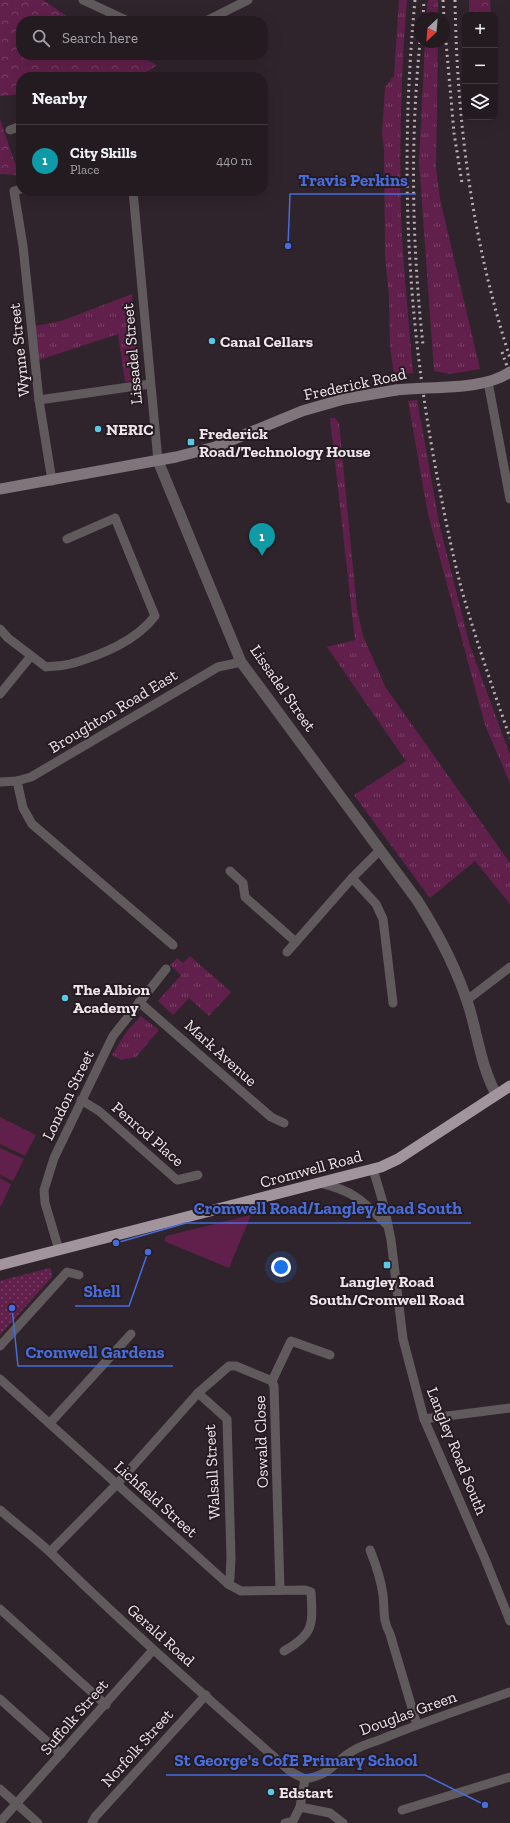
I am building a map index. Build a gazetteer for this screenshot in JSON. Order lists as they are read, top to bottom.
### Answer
{
  "streets": {
    "highway": ["Cromwell Road"],
    "main road": ["Frederick Road"],
    "street": [
      "Wynne Street",
      "Lissadel Street",
      "Broughton Road East",
      "Mark Avenue",
      "London Street",
      "Penrod Place",
      "Oswald Close",
      "Langley Road South",
      "Walsall Street",
      "Lichfield Street",
      "Gerald Road",
      "Douglas Green",
      "Suffolk Street",
      "Norfolk Street"
    ]
  },
  "crossings": [
    ["Wynne Street", "Frederick Road"],
    ["Lissadel Street", "Frederick Road"],
    ["Lissadel Street", "Broughton Road East"],
    ["Lissadel Street", "Cromwell Road"],
    ["Mark Avenue", "London Street"],
    ["London Street", "Penrod Place"],
    ["London Street", "Cromwell Road"],
    ["Cromwell Road", "Langley Road South"],
    ["Oswald Close", "Walsall Street"],
    ["Oswald Close", "Lichfield Street"],
    ["Walsall Street", "Lichfield Street"],
    ["Gerald Road", "Douglas Green"],
    ["Gerald Road", "Suffolk Street"],
    ["Gerald Road", "Norfolk Street"]
  ],
  "places": {
    "other": [
      "Travis Perkins",
      "Canal Cellars",
      "NERIC",
      "The Albion Academy",
      "Cromwell Road/Langley Road South",
      "Shell",
      "Cromwell Gardens",
      "Edstart",
      "St George's CofE Primary School"
    ],
    "transit": ["Frederick Road/Technology House", "Langley Road South/Cromwell Road"]
  },
  "north": "bottom left",
  "page": {
    "map_buttons": ["+", "−"],
    "search": "Search here",
    "heading": "Nearby",
    "list": [
      {
        "mark": "1",
        "name": "City Skills",
        "note": "Place",
        "value": "440 m"
      }
    ],
    "pins": "1"
  }
}
